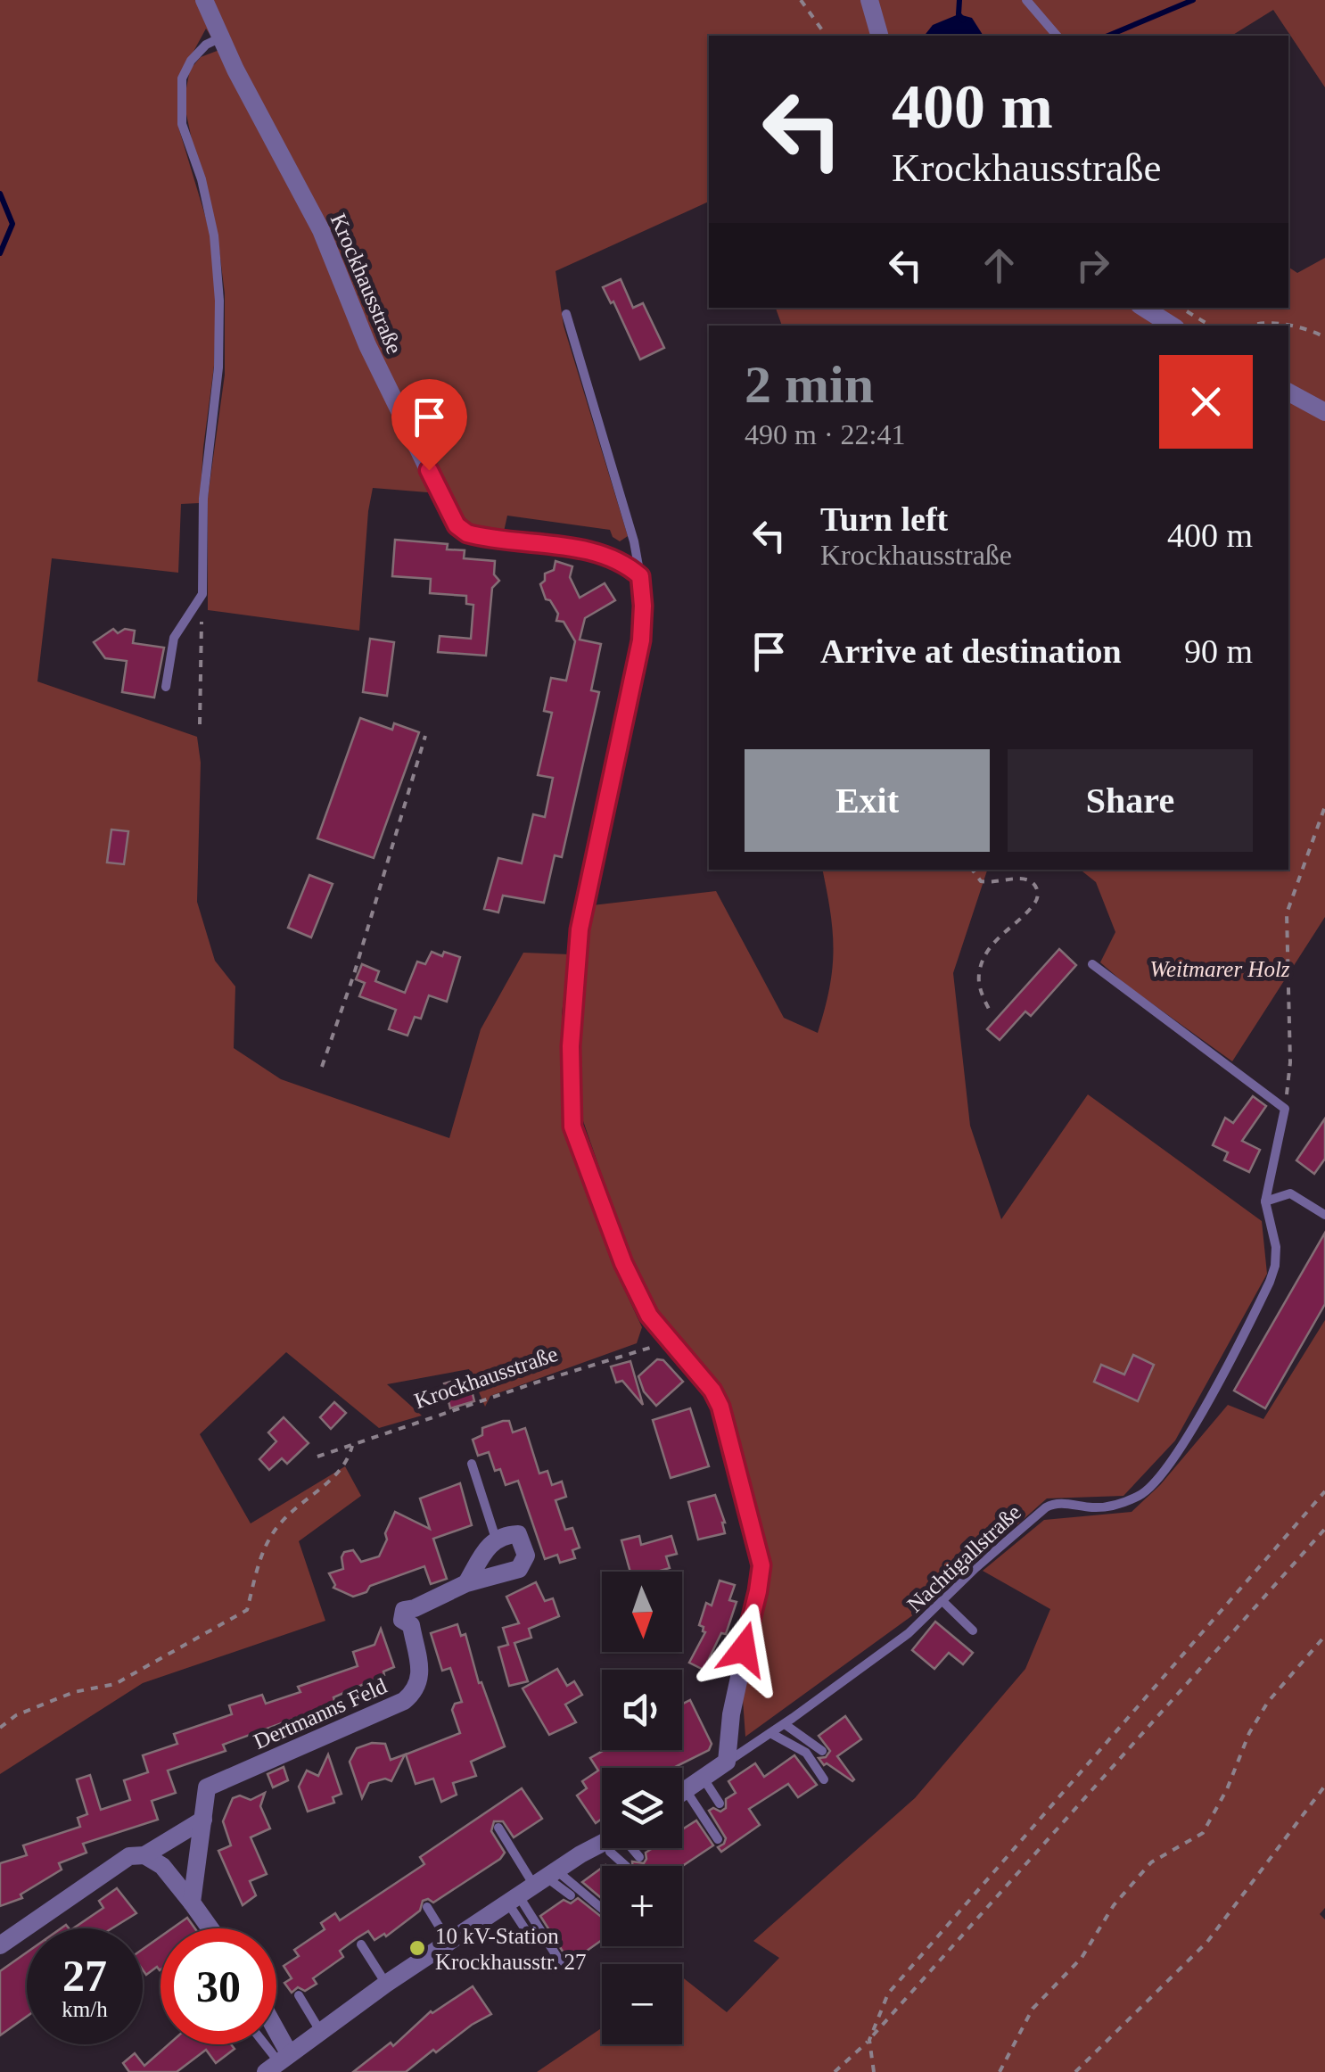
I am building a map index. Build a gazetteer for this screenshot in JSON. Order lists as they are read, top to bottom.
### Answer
{
  "streets": {
    "street": ["Krockhausstraße", "Dertmanns Feld"],
    "lane": ["Nachtigallstraße"]
  },
  "parks": ["Weitmarer Holz"],
  "places": ["10 kV-Station Krockhausstr. 27"],
  "north": "bottom",
  "page": {
    "turn": ["400 m", "Krockhausstraße"],
    "heading": ["2 min", "490 m · 22:41"],
    "list": [
      {
        "name": "Turn left",
        "note": "Krockhausstraße",
        "value": "400 m"
      },
      {
        "name": "Arrive at destination",
        "value": "90 m"
      }
    ],
    "buttons": ["Exit", "Share"],
    "map_buttons": ["+", "−"],
    "speed": "27 km/h",
    "limit": "30"
  }
}
